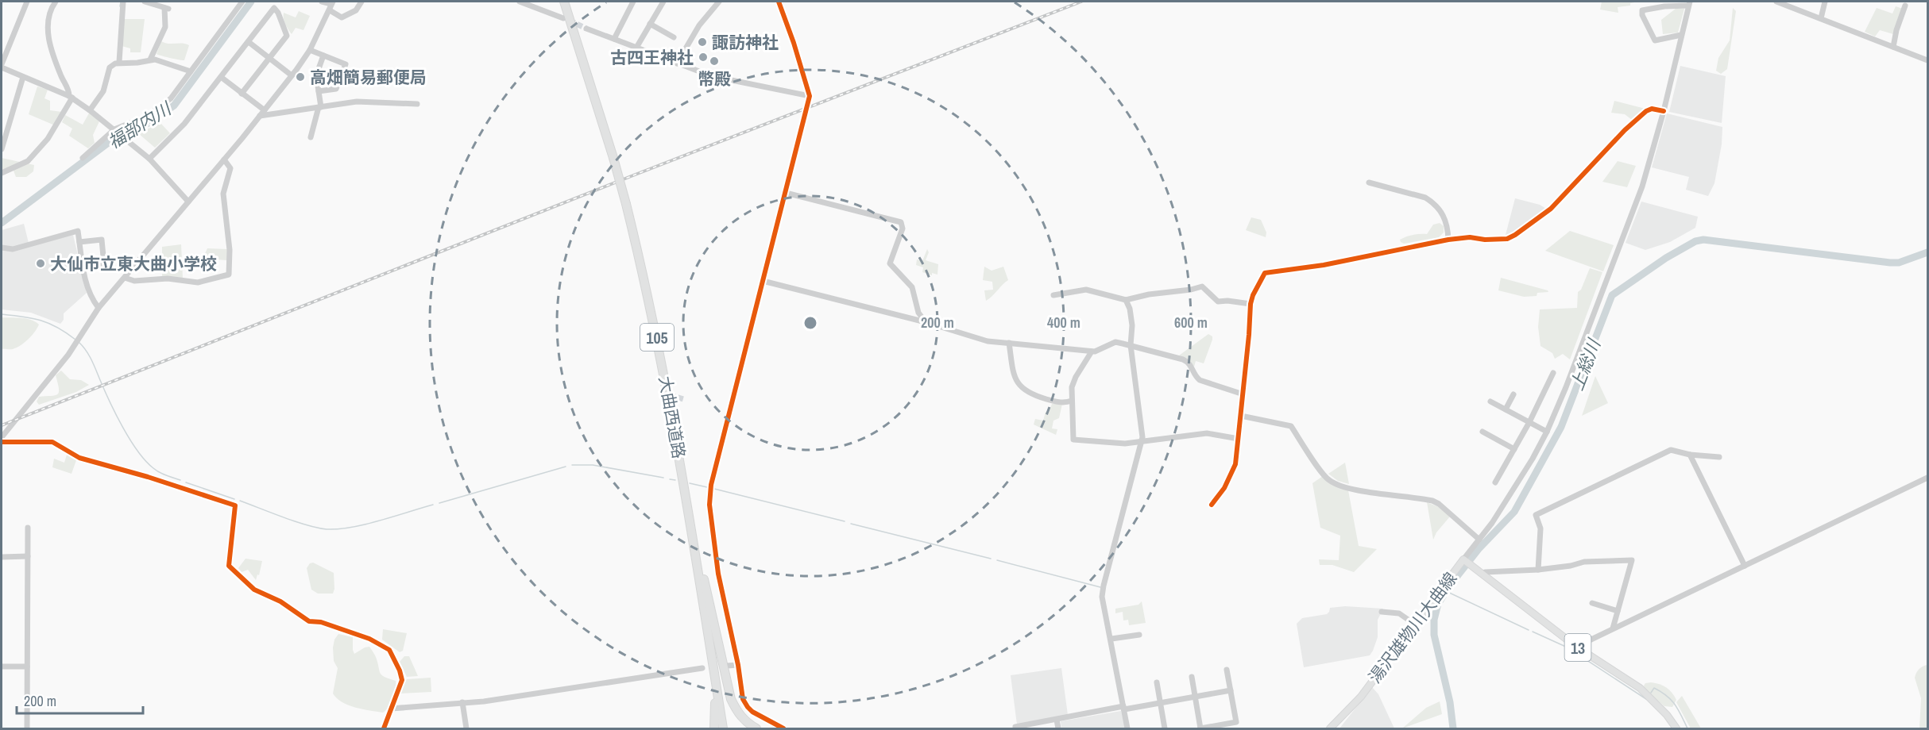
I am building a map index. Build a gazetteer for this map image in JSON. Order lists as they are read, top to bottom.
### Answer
{
  "streets": {
    "highway": ["105", "大曲西道路"],
    "main road": ["湯沢雄物川大曲線", "13"]
  },
  "water": ["福部内川", "上総川"],
  "places": [
    "諏訪神社",
    "古四王神社",
    "幣殿",
    "高畑簡易郵便局",
    "大仙市立東大曲小学校"
  ],
  "scale_bar": "200 m",
  "rings": ["200 m", "400 m", "600 m"]
}
